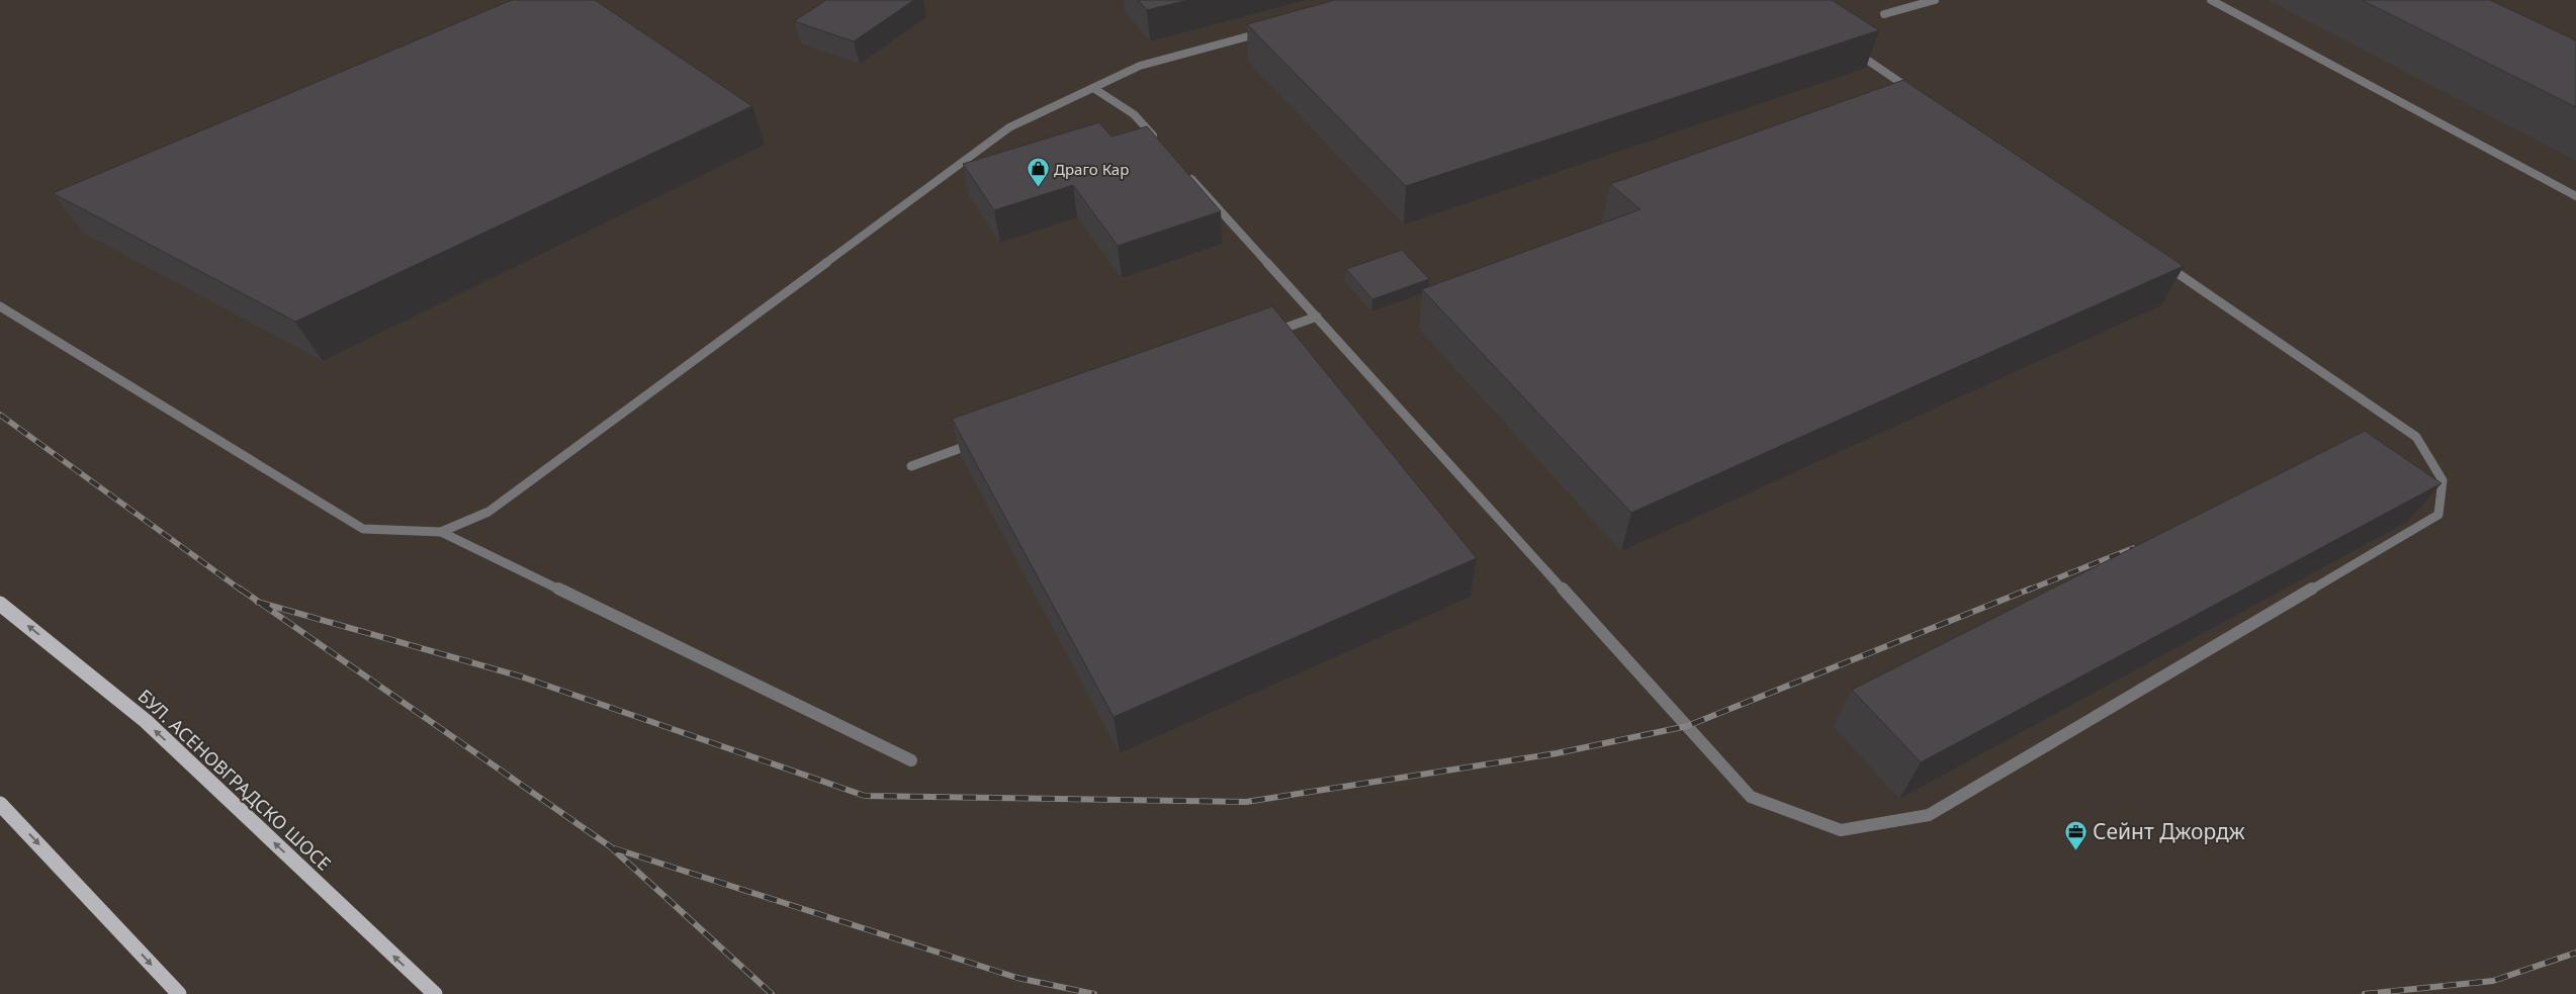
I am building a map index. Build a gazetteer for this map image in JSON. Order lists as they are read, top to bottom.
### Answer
{
  "streets": {
    "main road": ["БУЛ. АСЕНОВГРАДСКО ШОСЕ"]
  },
  "one_way": ["БУЛ. АСЕНОВГРАДСКО ШОСЕ"],
  "places": {
    "shop": ["Драго Кар"],
    "office": ["Сейнт Джордж"]
  }
}
